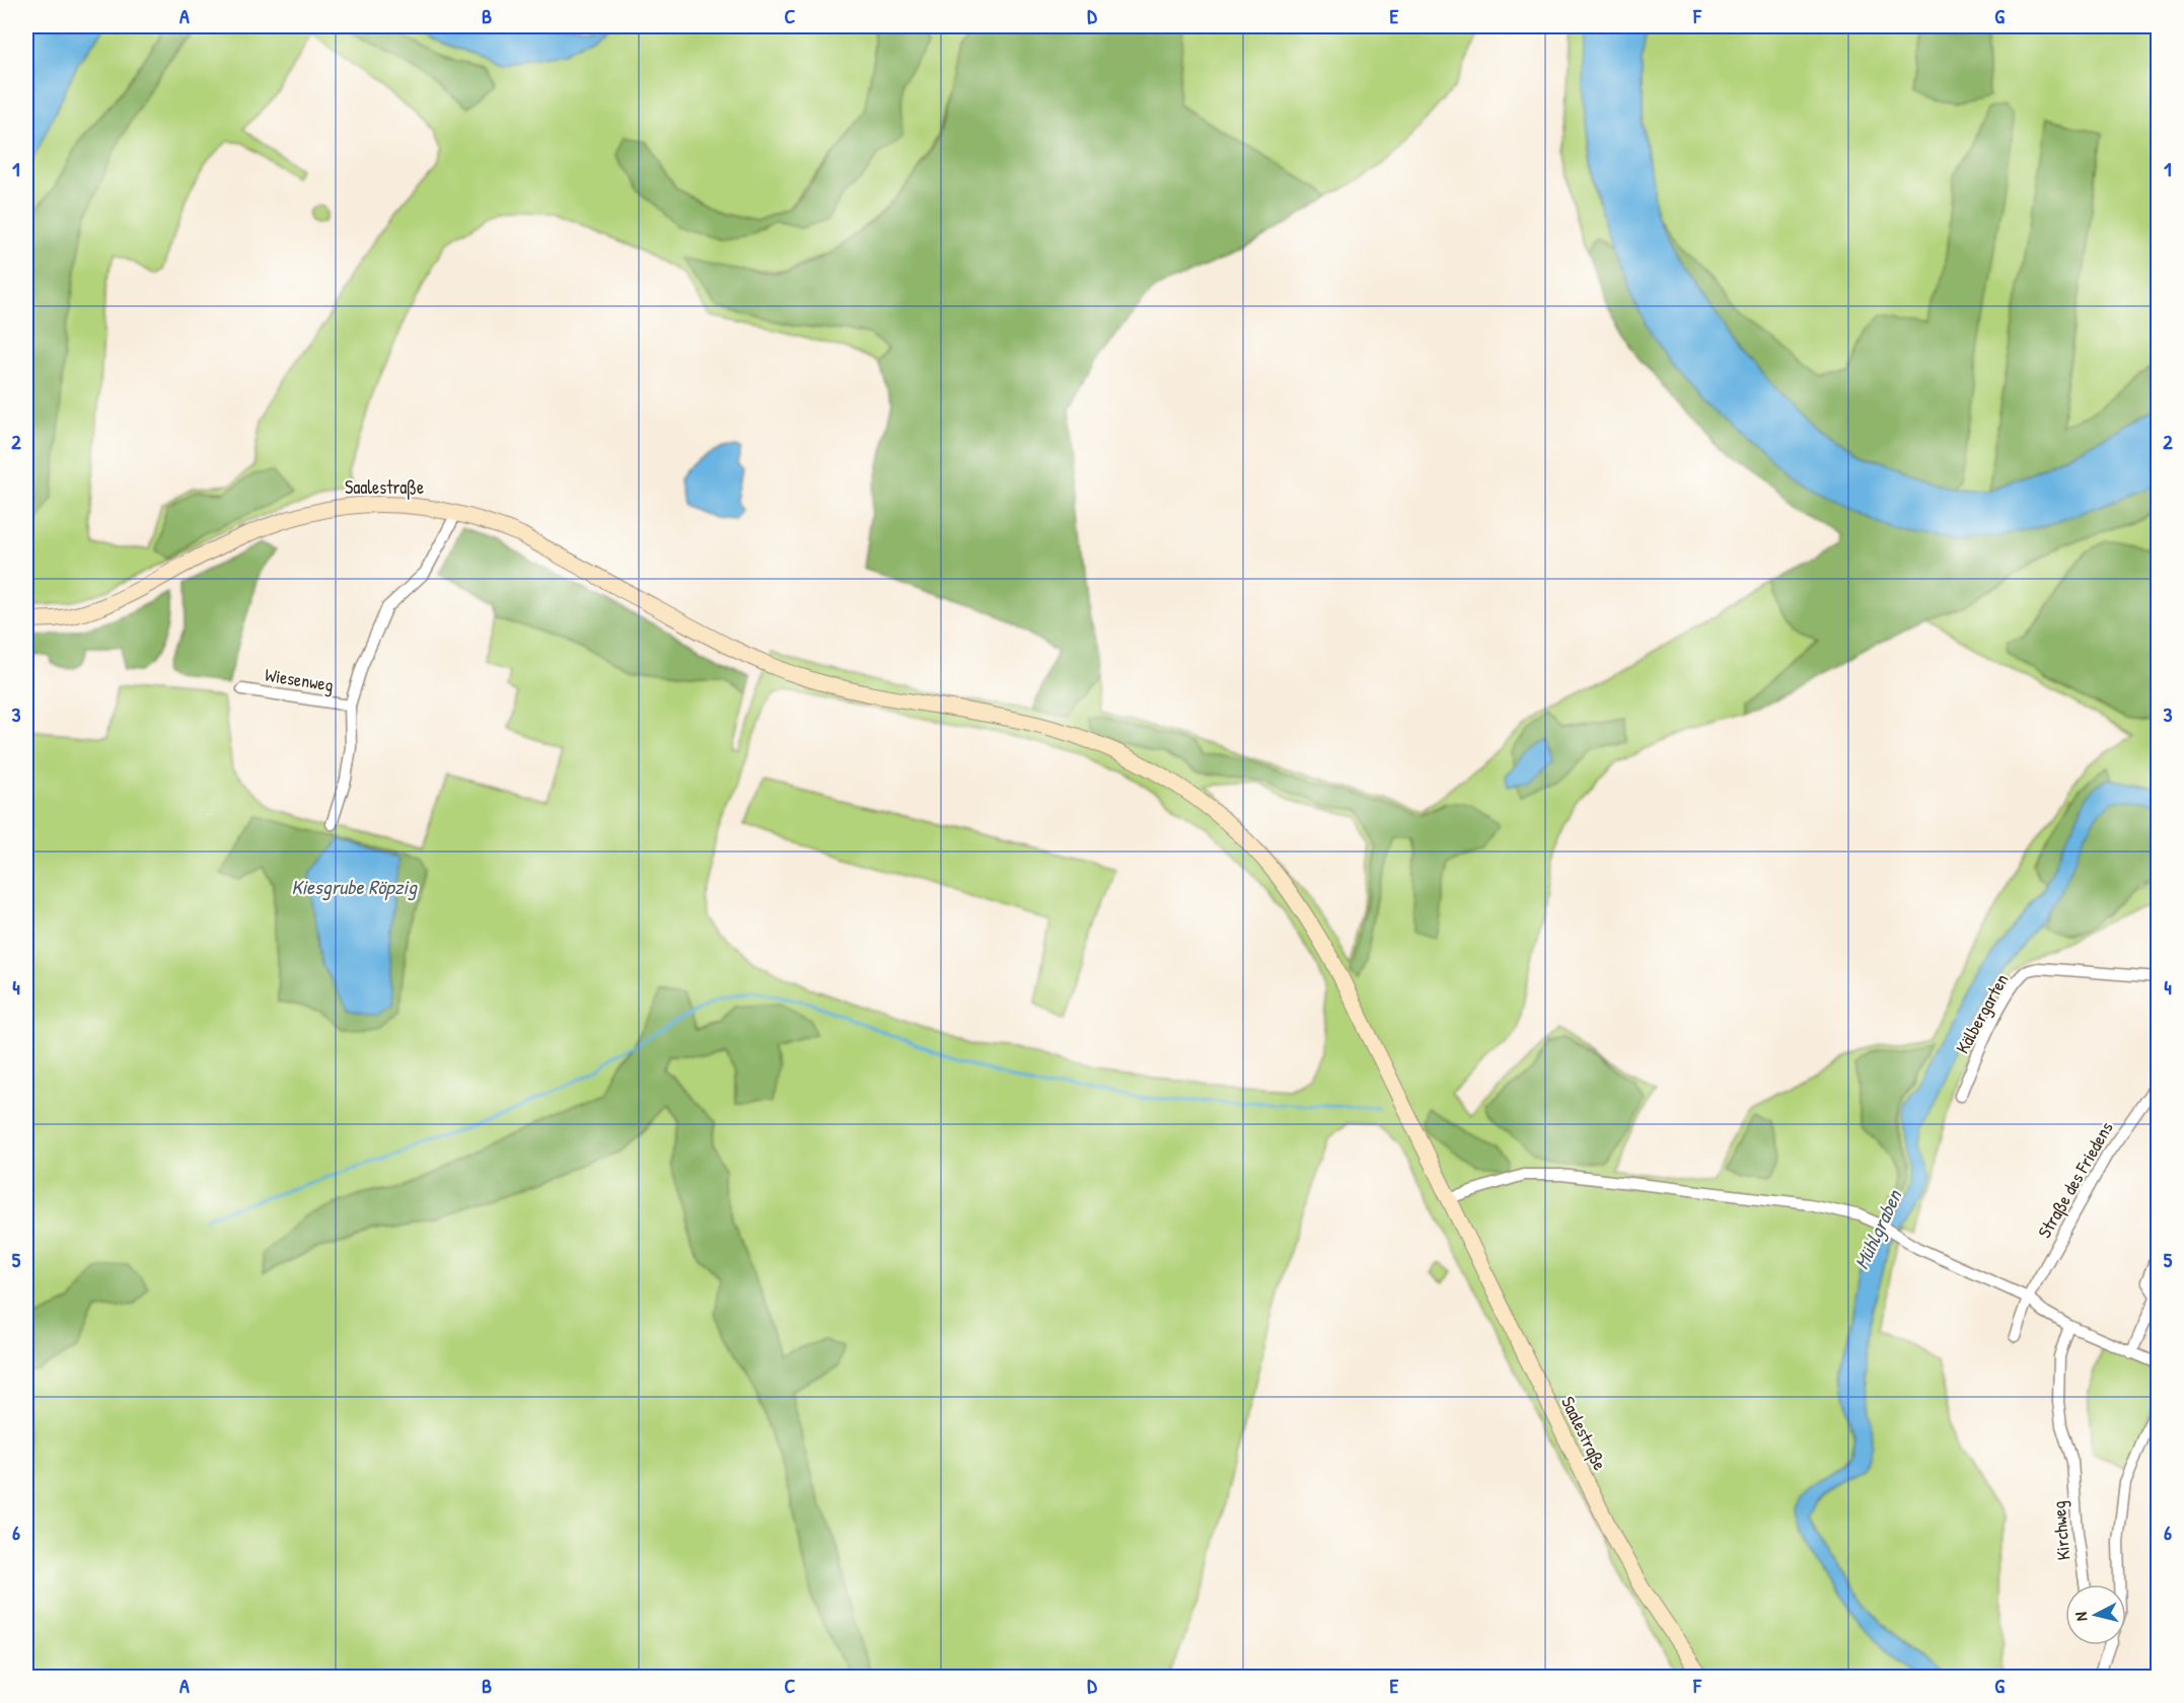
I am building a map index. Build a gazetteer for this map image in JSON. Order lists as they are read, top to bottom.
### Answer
{
  "streets": {
    "street": [
      "Saalestraße",
      "Wiesenweg",
      "Kälbergarten",
      "Straße des Friedens",
      "Kirchweg"
    ]
  },
  "water": ["Kiesgrube Röpzig", "Mühlgraben"],
  "north": "left",
  "grid": {
    "columns": [
      "A",
      "B",
      "C",
      "D",
      "E",
      "F",
      "G"
    ],
    "rows": [
      "1",
      "2",
      "3",
      "4",
      "5",
      "6"
    ]
  }
}
